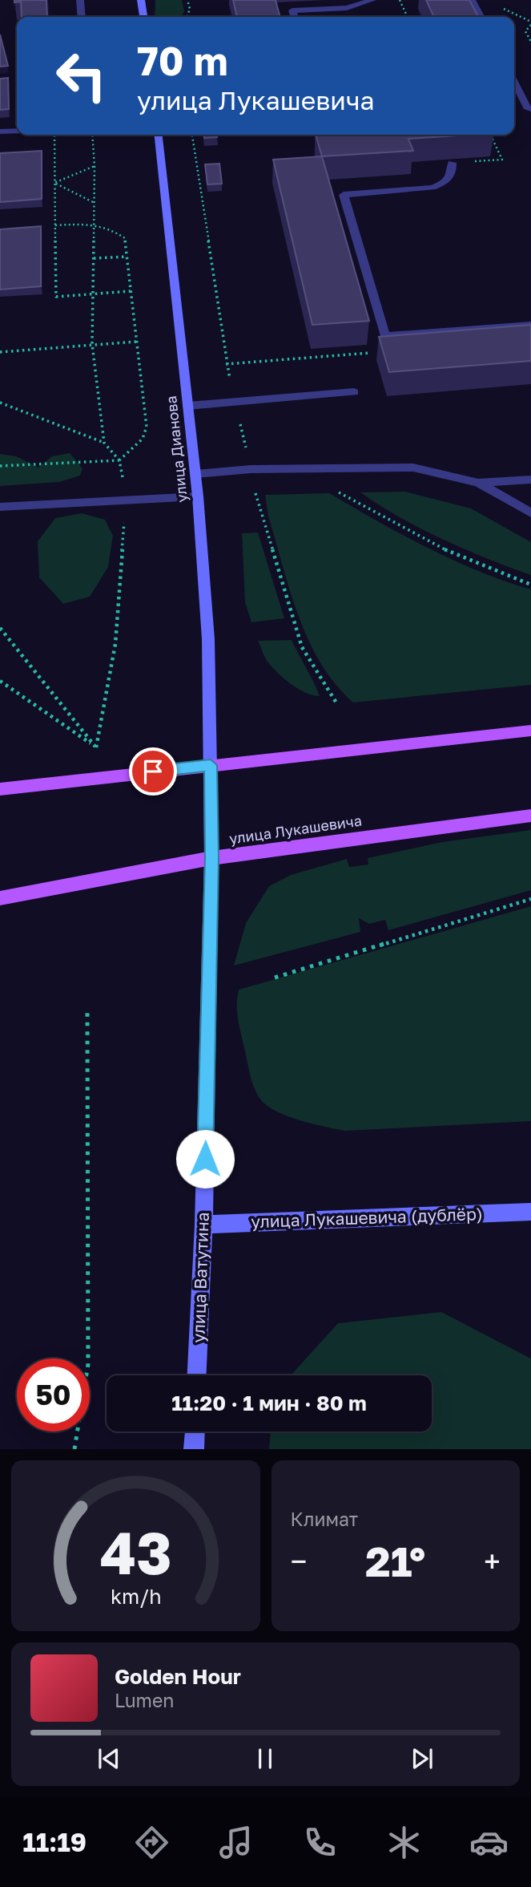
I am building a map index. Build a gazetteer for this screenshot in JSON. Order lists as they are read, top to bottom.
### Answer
{
  "streets": {
    "main road": [
      "улица Дианова",
      "улица Лукашевича",
      "улица Лукашевича (дублёр)",
      "улица Ватутина"
    ]
  },
  "crossings": [
    ["улица Дианова", "улица Ватутина"],
    ["улица Лукашевича", "улица Ватутина"],
    ["улица Лукашевича (дублёр)", "улица Ватутина"]
  ],
  "page": {
    "turn": ["70 m", "улица Лукашевича"],
    "limit": "50",
    "trip": "11:20 · 1 мин · 80 m",
    "tile": "Климат",
    "heat": ["−", "21°", "+"],
    "song": ["Golden Hour", "Lumen"],
    "tabs": "11:19",
    "gauge": ["43", "km/h"]
  }
}
